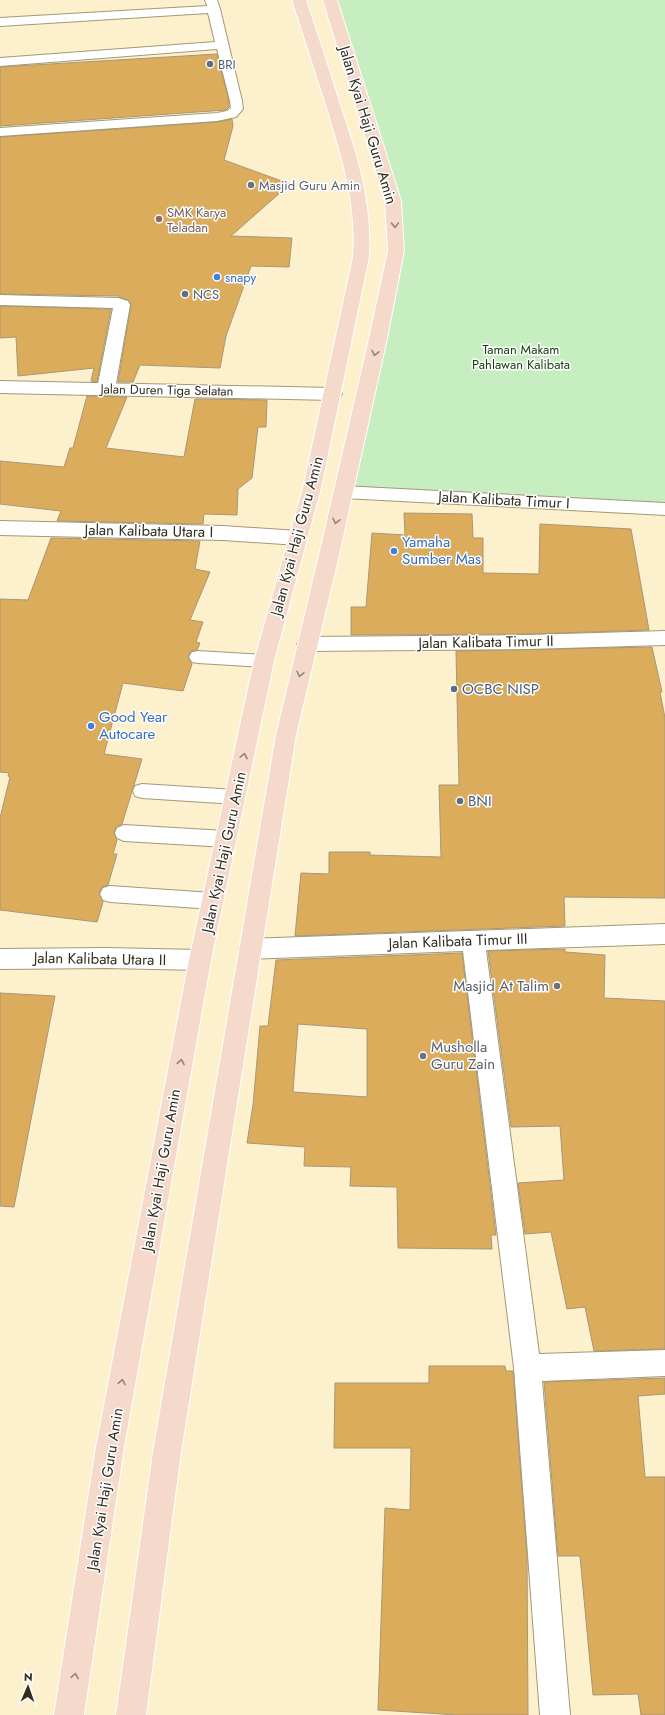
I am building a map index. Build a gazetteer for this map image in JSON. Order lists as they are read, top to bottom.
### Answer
{
  "streets": {
    "main road": ["Jalan Kyai Haji Guru Amin"],
    "street": [
      "Jalan Duren Tiga Selatan",
      "Jalan Kalibata Timur I",
      "Jalan Kalibata Utara I",
      "Jalan Kalibata Timur II",
      "Jalan Kalibata Timur III",
      "Jalan Kalibata Utara II"
    ]
  },
  "crossings": [
    ["Jalan Kyai Haji Guru Amin", "Jalan Duren Tiga Selatan"],
    ["Jalan Kyai Haji Guru Amin", "Jalan Kalibata Timur I"],
    ["Jalan Kyai Haji Guru Amin", "Jalan Kalibata Utara I"],
    ["Jalan Kyai Haji Guru Amin", "Jalan Kalibata Timur II"],
    ["Jalan Kyai Haji Guru Amin", "Jalan Kalibata Timur III"],
    ["Jalan Kyai Haji Guru Amin", "Jalan Kalibata Utara II"]
  ],
  "parks": ["Taman Makam Pahlawan Kalibata"],
  "places": [
    "BRI",
    "Masjid Guru Amin",
    "SMK Karya Teladan",
    "snapy",
    "NCS",
    "Yamaha Sumber Mas",
    "OCBC NISP",
    "Good Year Autocare",
    "BNI",
    "Masjid At Talim",
    "Musholla Guru Zain"
  ],
  "north": "top"
}
